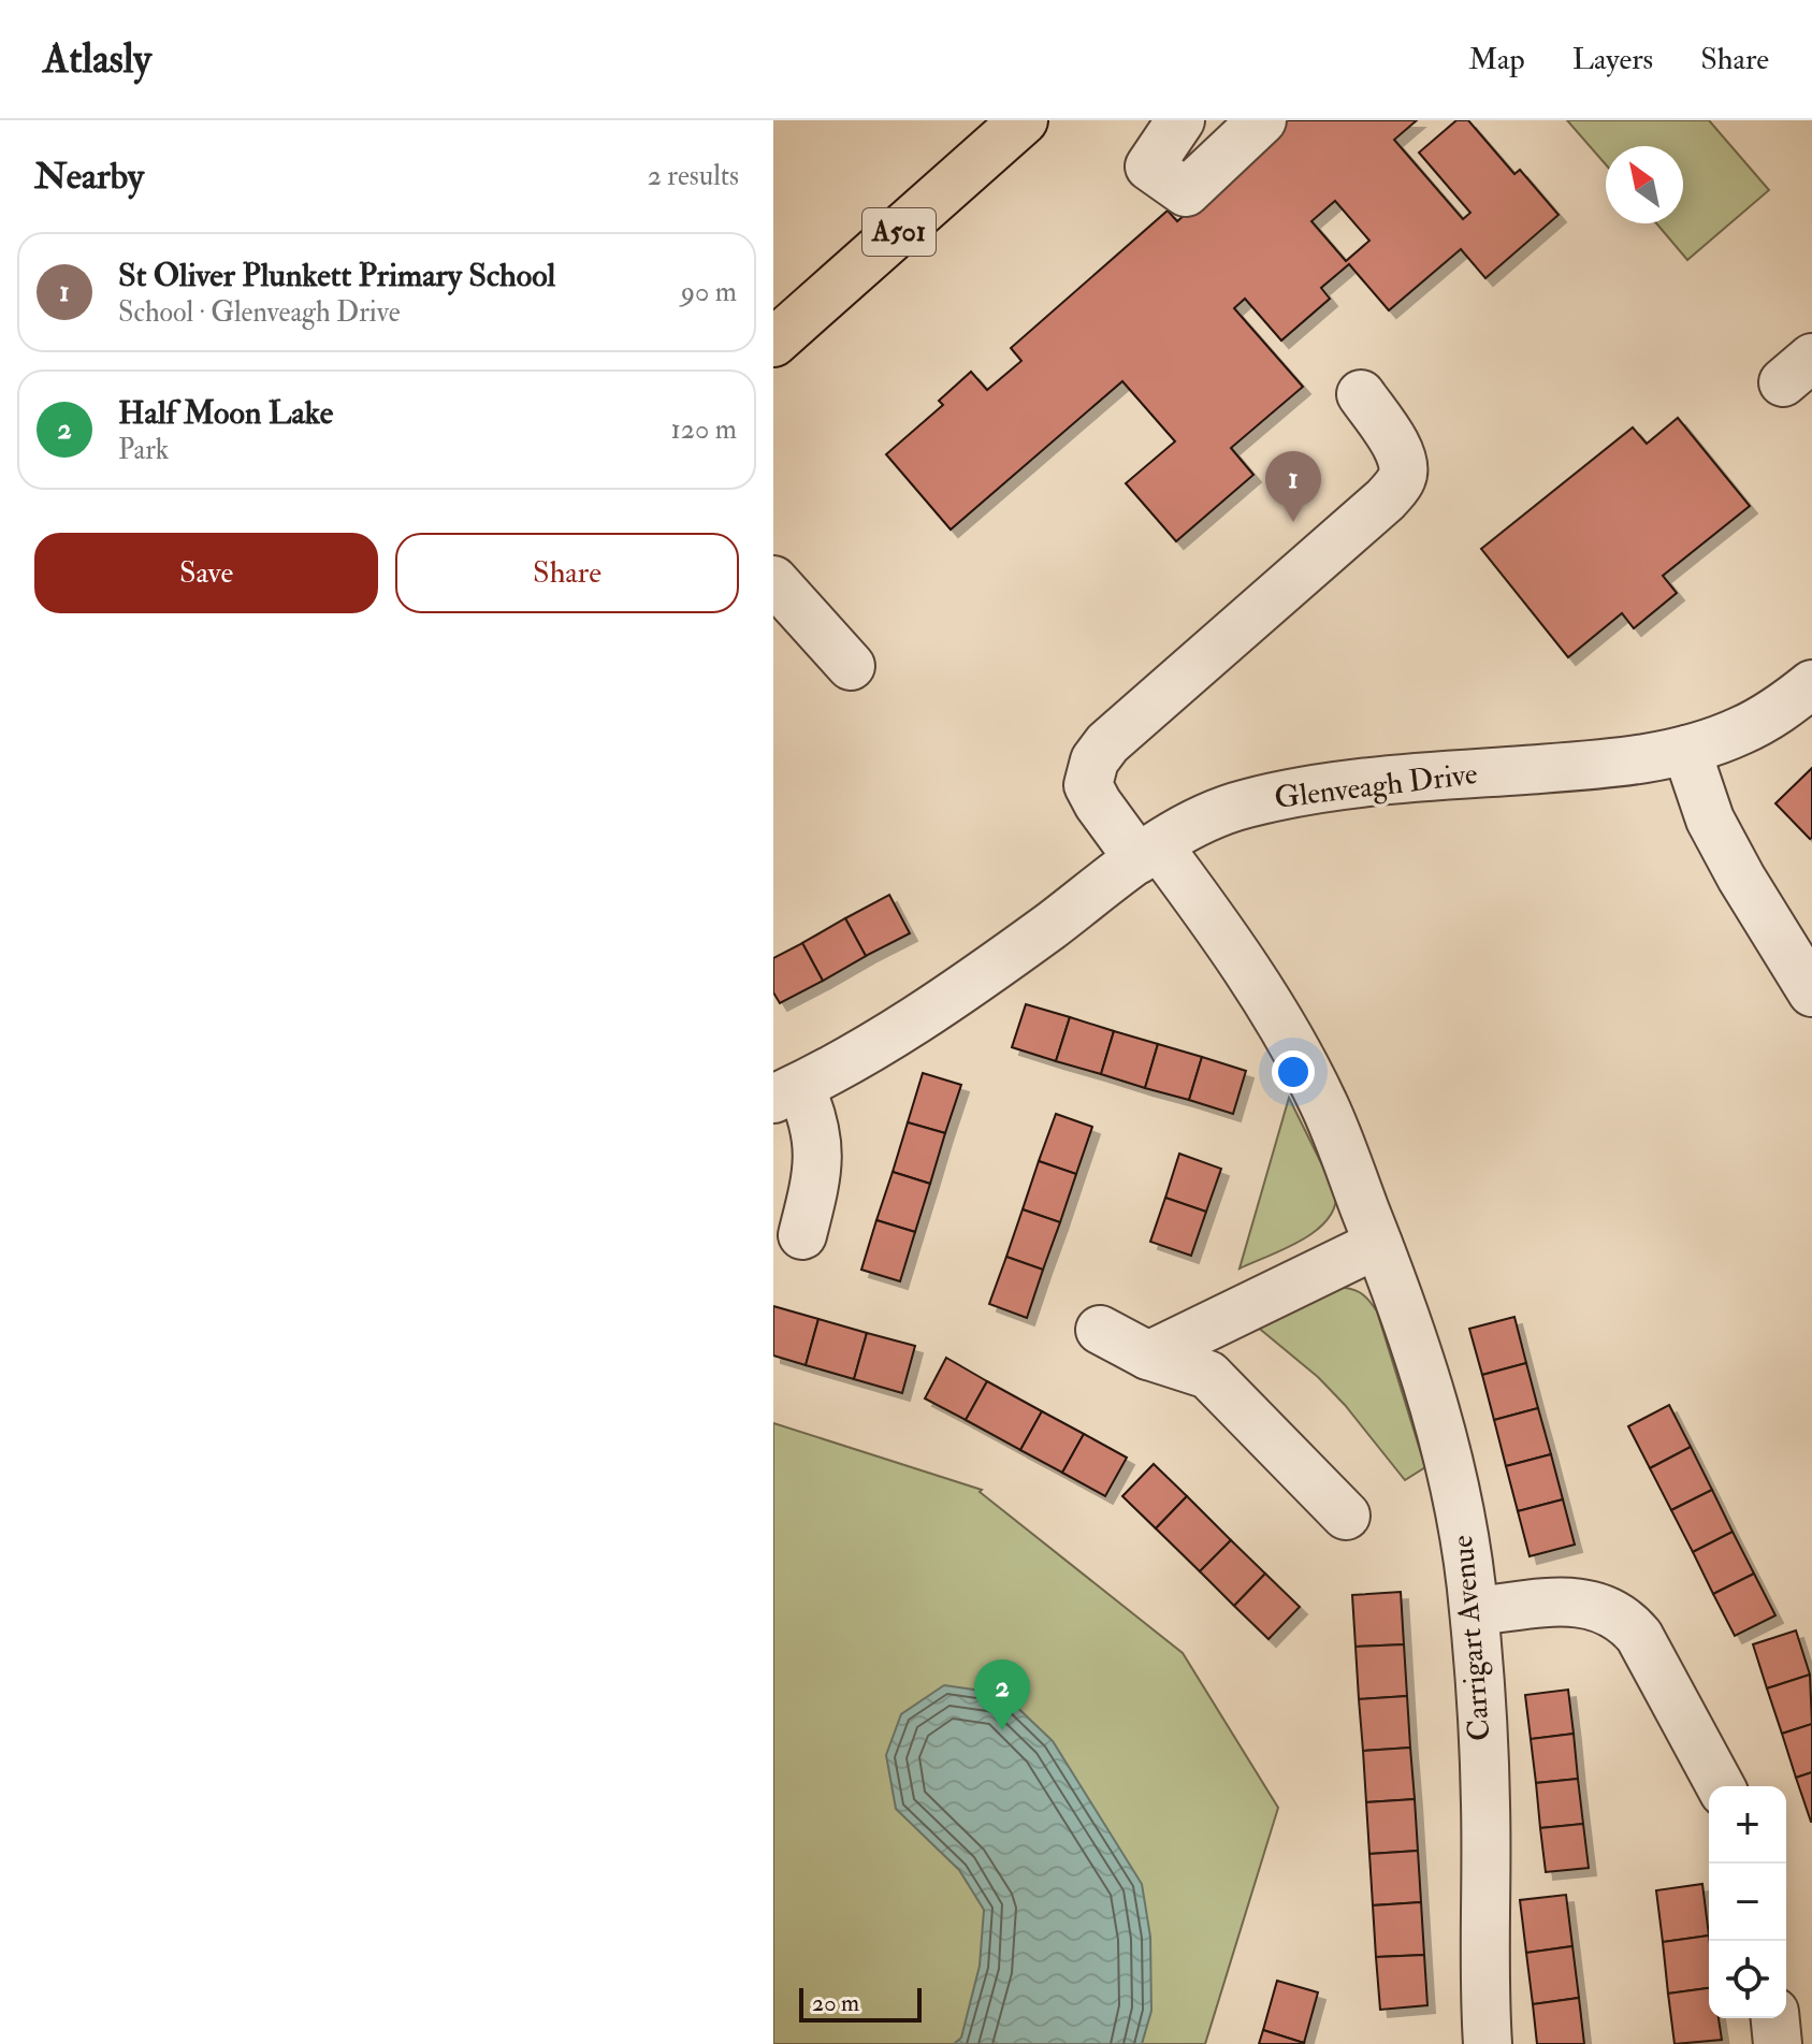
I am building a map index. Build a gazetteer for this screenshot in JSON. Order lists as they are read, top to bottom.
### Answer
{
  "streets": {
    "main road": ["A501"],
    "street": ["Glenveagh Drive", "Carrigart Avenue"]
  },
  "crossings": [
    ["Glenveagh Drive", "Carrigart Avenue"]
  ],
  "scale_bar": "20 m",
  "north": "top left",
  "page": {
    "header": "Atlasly",
    "nav": ["Map", "Layers", "Share"],
    "heading": ["Nearby", "2 results"],
    "list": [
      {
        "mark": "1",
        "name": "St Oliver Plunkett Primary School",
        "note": "School · Glenveagh Drive",
        "value": "90 m"
      },
      {
        "mark": "2",
        "name": "Half Moon Lake",
        "note": "Park",
        "value": "120 m"
      }
    ],
    "pins": ["1", "2"],
    "buttons": ["Save", "Share"],
    "map_buttons": ["+", "−"],
    "scale": "20 m"
  }
}
